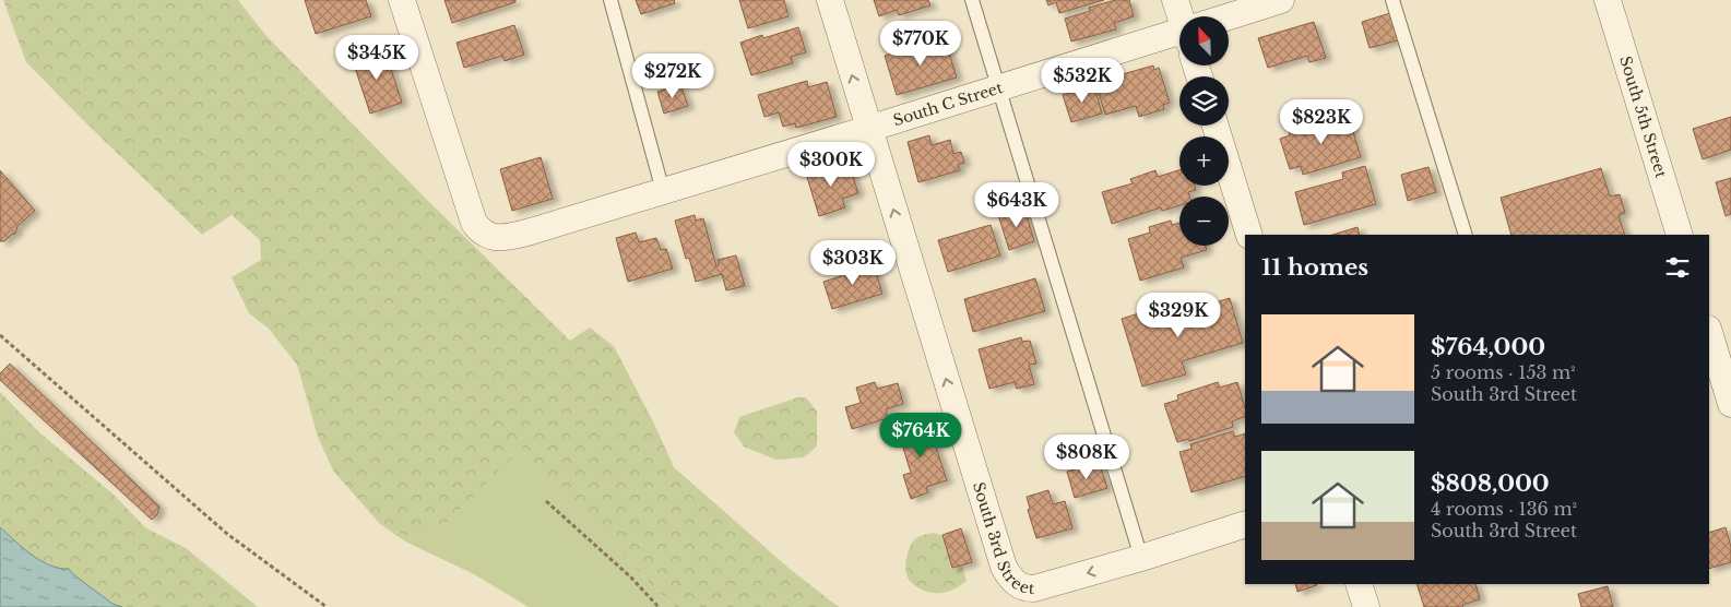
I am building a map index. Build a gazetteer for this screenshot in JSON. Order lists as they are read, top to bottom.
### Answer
{
  "streets": {
    "street": ["South C Street", "South 5th Street", "South 3rd Street"]
  },
  "crossings": [
    ["South C Street", "South 3rd Street"]
  ],
  "one_way": ["South 3rd Street"],
  "north": "top left",
  "page": {
    "map_buttons": ["+", "−"],
    "price": [
      "$770K",
      "$345K",
      "$272K",
      "$532K",
      "$823K",
      "$300K",
      "$643K",
      "$303K",
      "$329K",
      "$764K",
      "$808K"
    ],
    "heading": "11 homes",
    "list": [
      {
        "name": "$764,000",
        "note": "5 rooms · 153 m² · South 3rd Street"
      },
      {
        "name": "$808,000",
        "note": "4 rooms · 136 m² · South 3rd Street"
      }
    ]
  }
}
